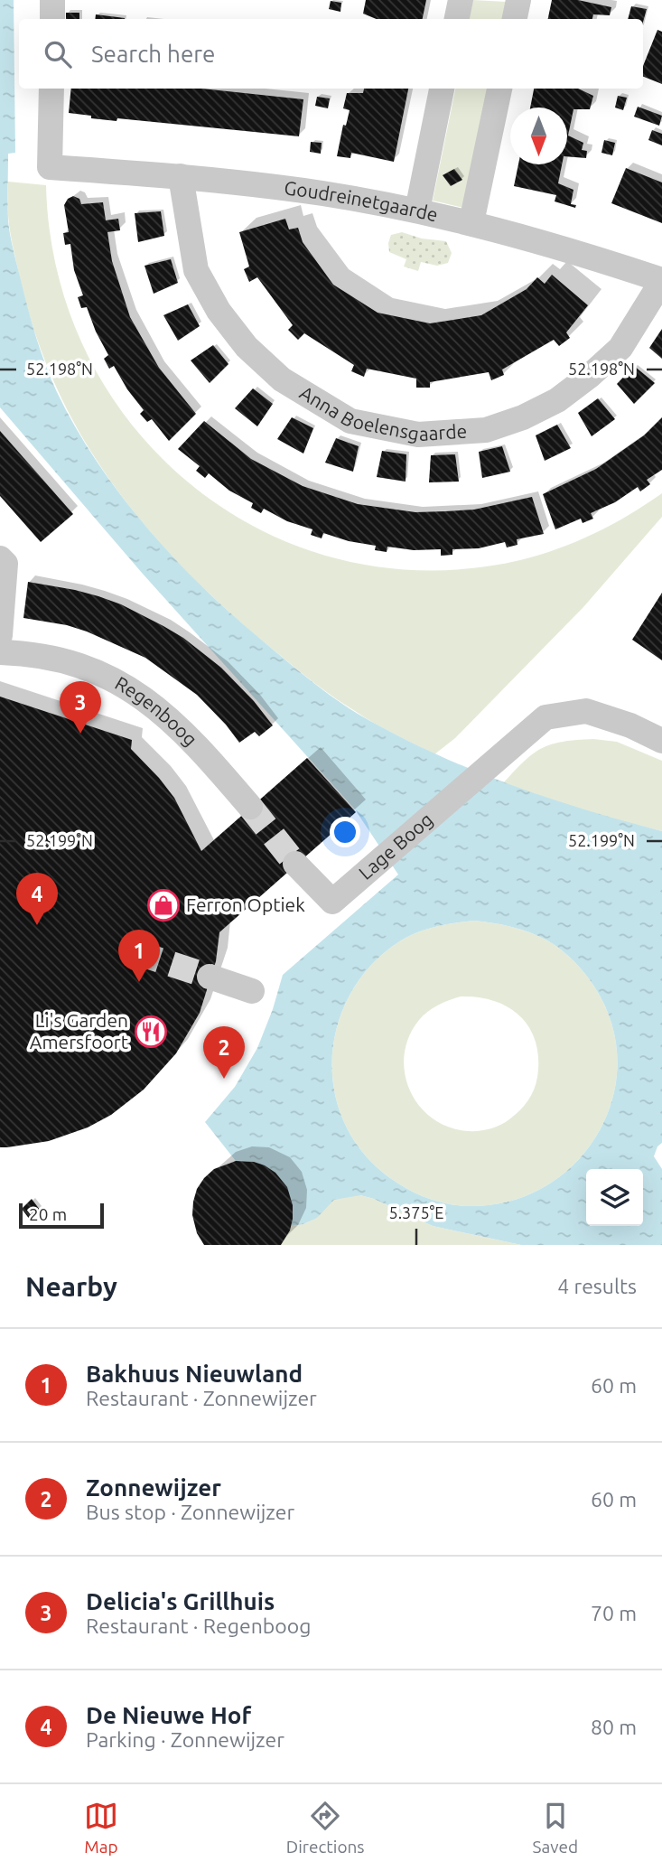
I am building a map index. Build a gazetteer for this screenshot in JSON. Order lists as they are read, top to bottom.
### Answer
{
  "streets": {
    "street": [
      "Goudreinetgaarde",
      "Anna Boelensgaarde",
      "Regenboog",
      "Lage Boog"
    ]
  },
  "crossings": [
    ["Goudreinetgaarde", "Anna Boelensgaarde"]
  ],
  "places": {
    "shop": ["Ferron Optiek"],
    "restaurant": ["Li's Garden Amersfoort"]
  },
  "scale_bar": "20 m",
  "north": "bottom",
  "page": {
    "search": "Search here",
    "pins": [
      "3",
      "4",
      "1",
      "2"
    ],
    "scale": "20 m",
    "heading": ["Nearby", "4 results"],
    "list": [
      {
        "mark": "1",
        "name": "Bakhuus Nieuwland",
        "note": "Restaurant · Zonnewijzer",
        "value": "60 m"
      },
      {
        "mark": "2",
        "name": "Zonnewijzer",
        "note": "Bus stop · Zonnewijzer",
        "value": "60 m"
      },
      {
        "mark": "3",
        "name": "Delicia's Grillhuis",
        "note": "Restaurant · Regenboog",
        "value": "70 m"
      },
      {
        "mark": "4",
        "name": "De Nieuwe Hof",
        "note": "Parking · Zonnewijzer",
        "value": "80 m"
      }
    ],
    "nav": ["Map", "Directions", "Saved"]
  },
  "coordinates": ["52.198°N", "52.199°N", "5.375°E"]
}
